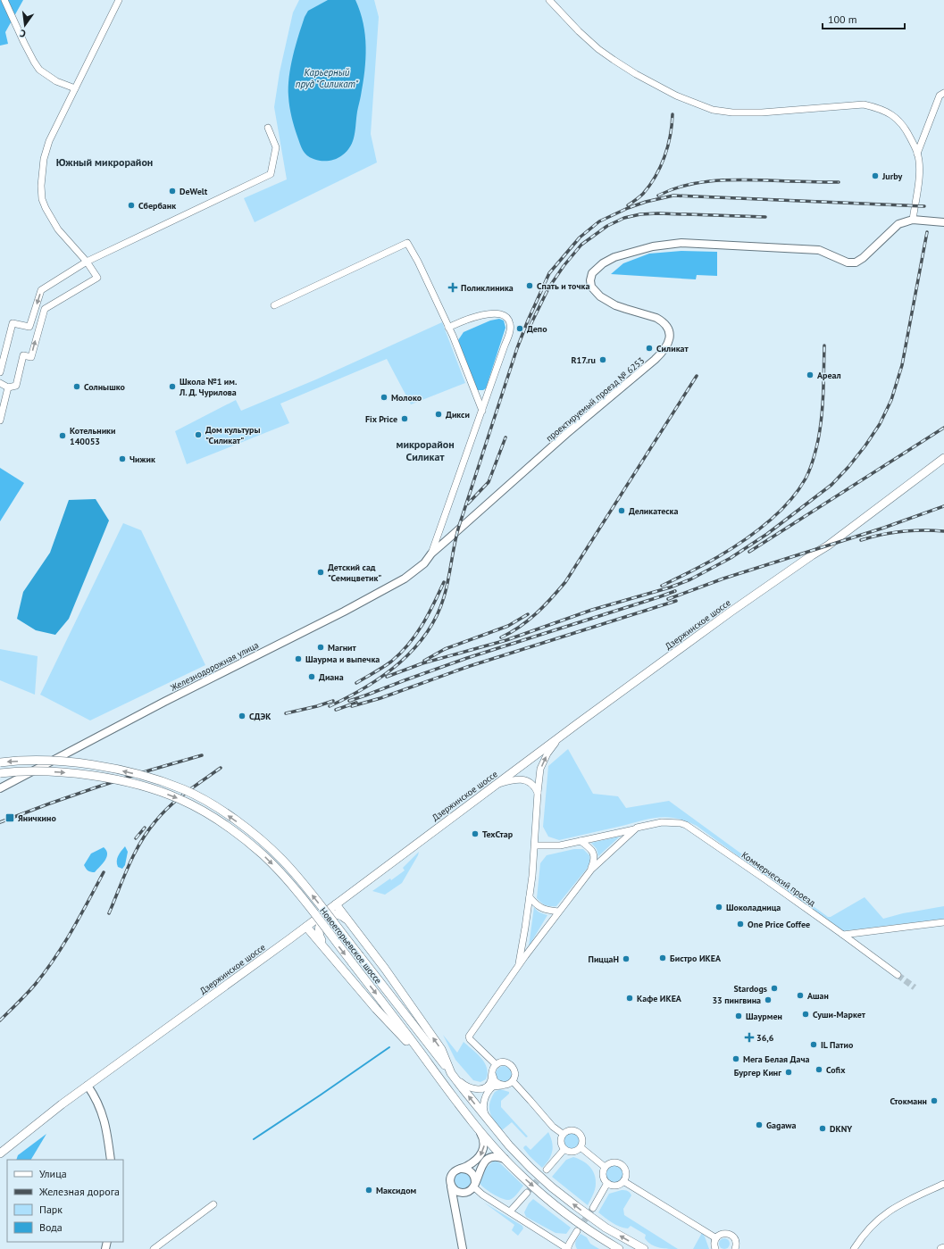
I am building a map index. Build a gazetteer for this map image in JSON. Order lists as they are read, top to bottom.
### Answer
{
  "streets": {
    "main road": ["Дзержинское шоссе", "Новоегорьевское шоссе"],
    "street": ["проектируемый проезд № 6253", "Железнодорожная улица", "Коммерческий проезд"]
  },
  "crossings": [
    ["проектируемый проезд № 6253", "Железнодорожная улица"]
  ],
  "districts": ["Южный микрорайон", "микрорайон Силикат"],
  "water": ["Карьерный пруд \"Силикат\""],
  "places": {
    "other": [
      "Jurby",
      "DeWelt",
      "Сбербанк",
      "Спать и точка",
      "Депо",
      "Силикат",
      "R17.ru",
      "Ареал",
      "Солнышко",
      "Школа №1 им. Л. Д. Чурилова",
      "Молоко",
      "Дикси",
      "Fix Price",
      "Дом культуры \"Силикат\"",
      "Котельники 140053",
      "Чижик",
      "Деликатеска",
      "Детский сад \"Семицветик\"",
      "Магнит",
      "Шаурма и выпечка",
      "Диана",
      "СДЭК",
      "ТехСтар",
      "Шоколадница",
      "One Price Coffee",
      "Бистро ИКЕА",
      "ПиццаН",
      "Stardogs",
      "Ашан",
      "Кафе ИКЕА",
      "33 пингвина",
      "Суши-Маркет",
      "Шаурмен",
      "IL Патио",
      "Мега Белая Дача",
      "Cofix",
      "Бургер Кинг",
      "Стокманн",
      "Gagawa",
      "DKNY",
      "Максидом"
    ],
    "health": ["Поликлиника", "36,6"],
    "transit": ["Яничкино"]
  },
  "legend": [
    "Улица",
    "Железная дорога",
    "Парк",
    "Вода"
  ],
  "scale_bar": "100 m",
  "north": "bottom"
}
